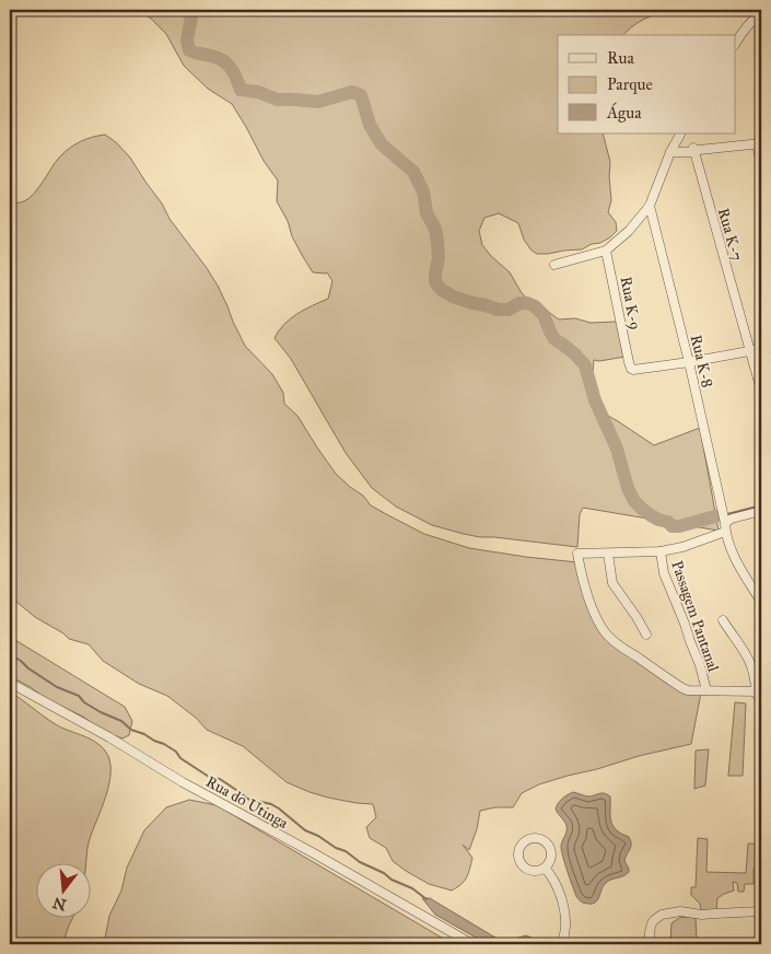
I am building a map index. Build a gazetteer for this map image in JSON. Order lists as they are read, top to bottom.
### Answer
{
  "streets": {
    "street": [
      "Rua K-7",
      "Rua K-9",
      "Rua K-8",
      "Passagem Pantanal",
      "Rua do Utinga"
    ]
  },
  "crossings": [
    ["Rua K-9", "Rua K-8"]
  ],
  "legend": ["Rua", "Parque", "Água"],
  "north": "bottom"
}
